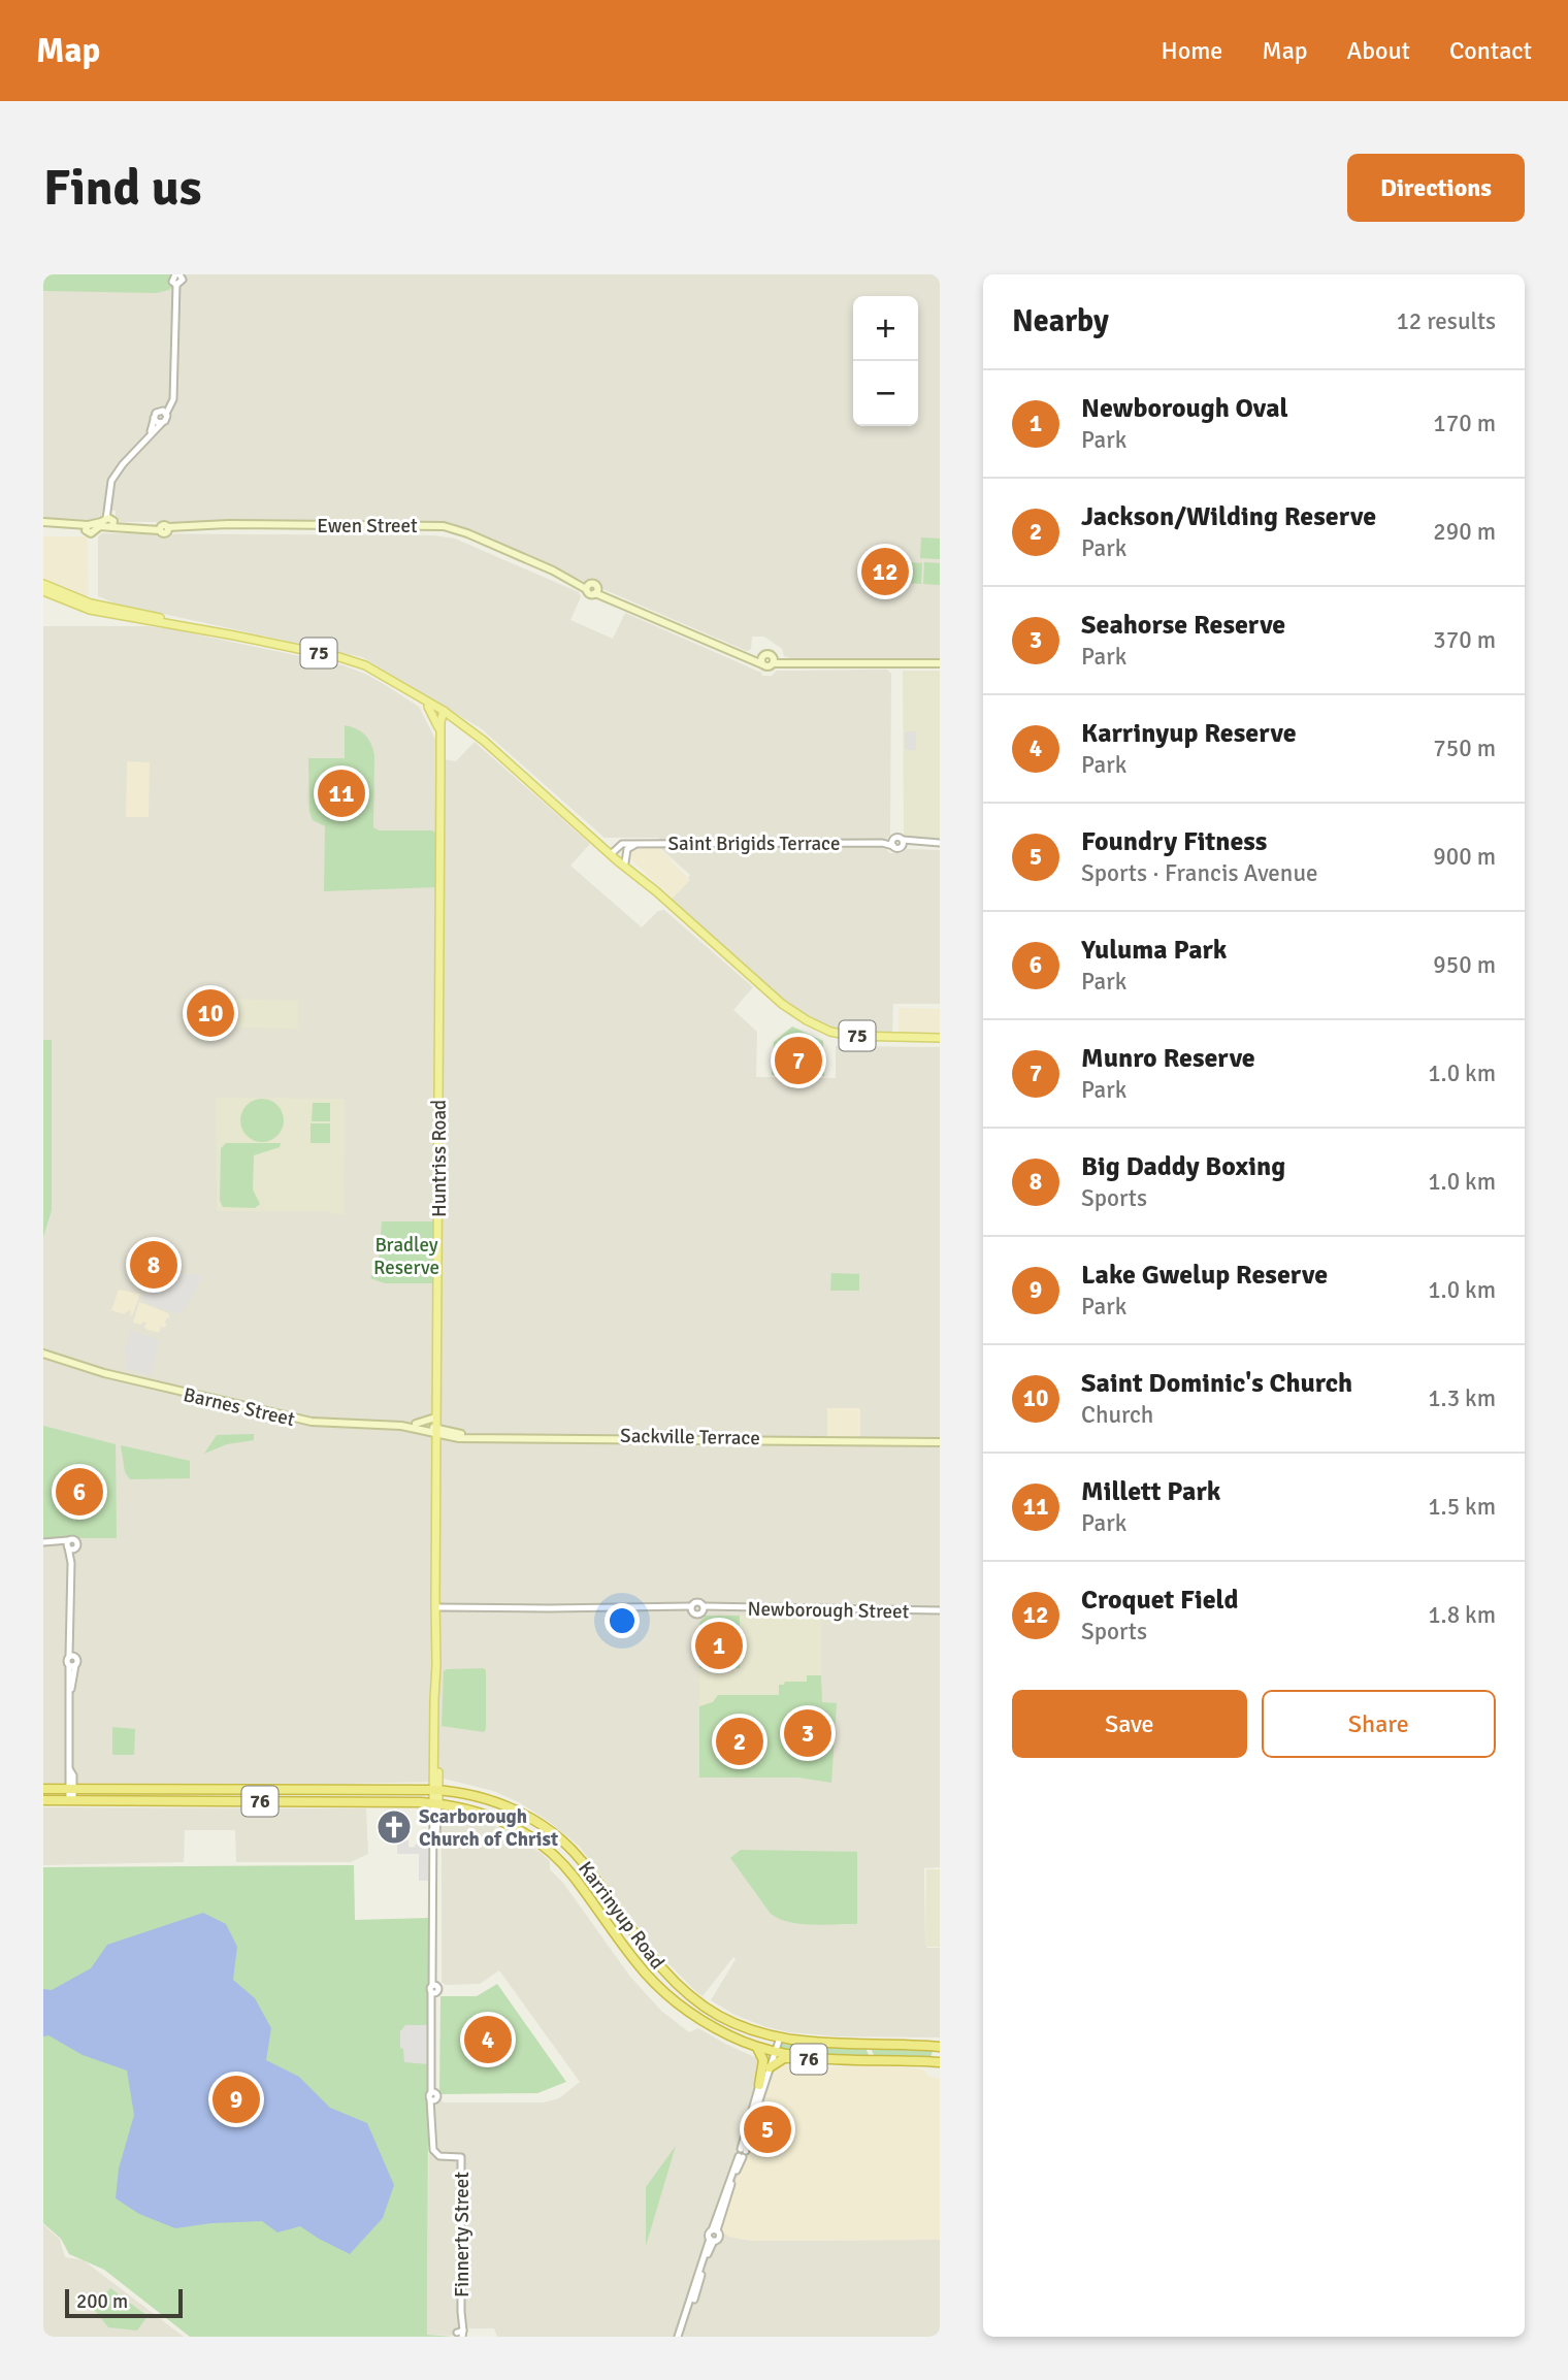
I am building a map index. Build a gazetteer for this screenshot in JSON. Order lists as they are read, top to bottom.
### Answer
{
  "streets": {
    "highway": ["76", "Karrinyup Road"],
    "main road": [
      "Ewen Street",
      "75",
      "Huntriss Road",
      "Barnes Street",
      "Sackville Terrace"
    ],
    "street": ["Saint Brigids Terrace", "Newborough Street", "Finnerty Street"]
  },
  "crossings": [
    ["75", "Saint Brigids Terrace"],
    ["75", "Huntriss Road"],
    ["Huntriss Road", "Barnes Street"],
    ["Huntriss Road", "Sackville Terrace"],
    ["Huntriss Road", "Newborough Street"],
    ["Huntriss Road", "Karrinyup Road"],
    ["Huntriss Road", "Finnerty Street"],
    ["Barnes Street", "Sackville Terrace"]
  ],
  "parks": ["Bradley Reserve"],
  "places": {
    "church": ["Scarborough Church of Christ"]
  },
  "scale_bar": "200 m",
  "page": {
    "header": "Map",
    "nav": [
      "Home",
      "Map",
      "About",
      "Contact"
    ],
    "buttons": [
      "Directions",
      ["Save", "Share"]
    ],
    "title": "Find us",
    "heading": ["Nearby", "12 results"],
    "map_buttons": ["+", "−"],
    "list": [
      {
        "mark": "1",
        "name": "Newborough Oval",
        "note": "Park",
        "value": "170 m"
      },
      {
        "mark": "2",
        "name": "Jackson/Wilding Reserve",
        "note": "Park",
        "value": "290 m"
      },
      {
        "mark": "3",
        "name": "Seahorse Reserve",
        "note": "Park",
        "value": "370 m"
      },
      {
        "mark": "4",
        "name": "Karrinyup Reserve",
        "note": "Park",
        "value": "750 m"
      },
      {
        "mark": "5",
        "name": "Foundry Fitness",
        "note": "Sports · Francis Avenue",
        "value": "900 m"
      },
      {
        "mark": "6",
        "name": "Yuluma Park",
        "note": "Park",
        "value": "950 m"
      },
      {
        "mark": "7",
        "name": "Munro Reserve",
        "note": "Park",
        "value": "1.0 km"
      },
      {
        "mark": "8",
        "name": "Big Daddy Boxing",
        "note": "Sports",
        "value": "1.0 km"
      },
      {
        "mark": "9",
        "name": "Lake Gwelup Reserve",
        "note": "Park",
        "value": "1.0 km"
      },
      {
        "mark": "10",
        "name": "Saint Dominic's Church",
        "note": "Church",
        "value": "1.3 km"
      },
      {
        "mark": "11",
        "name": "Millett Park",
        "note": "Park",
        "value": "1.5 km"
      },
      {
        "mark": "12",
        "name": "Croquet Field",
        "note": "Sports",
        "value": "1.8 km"
      }
    ],
    "pins": [
      "12",
      "11",
      "10",
      "7",
      "8",
      "6",
      "1",
      "3",
      "2",
      "4",
      "9",
      "5"
    ],
    "scale": "200 m"
  }
}
